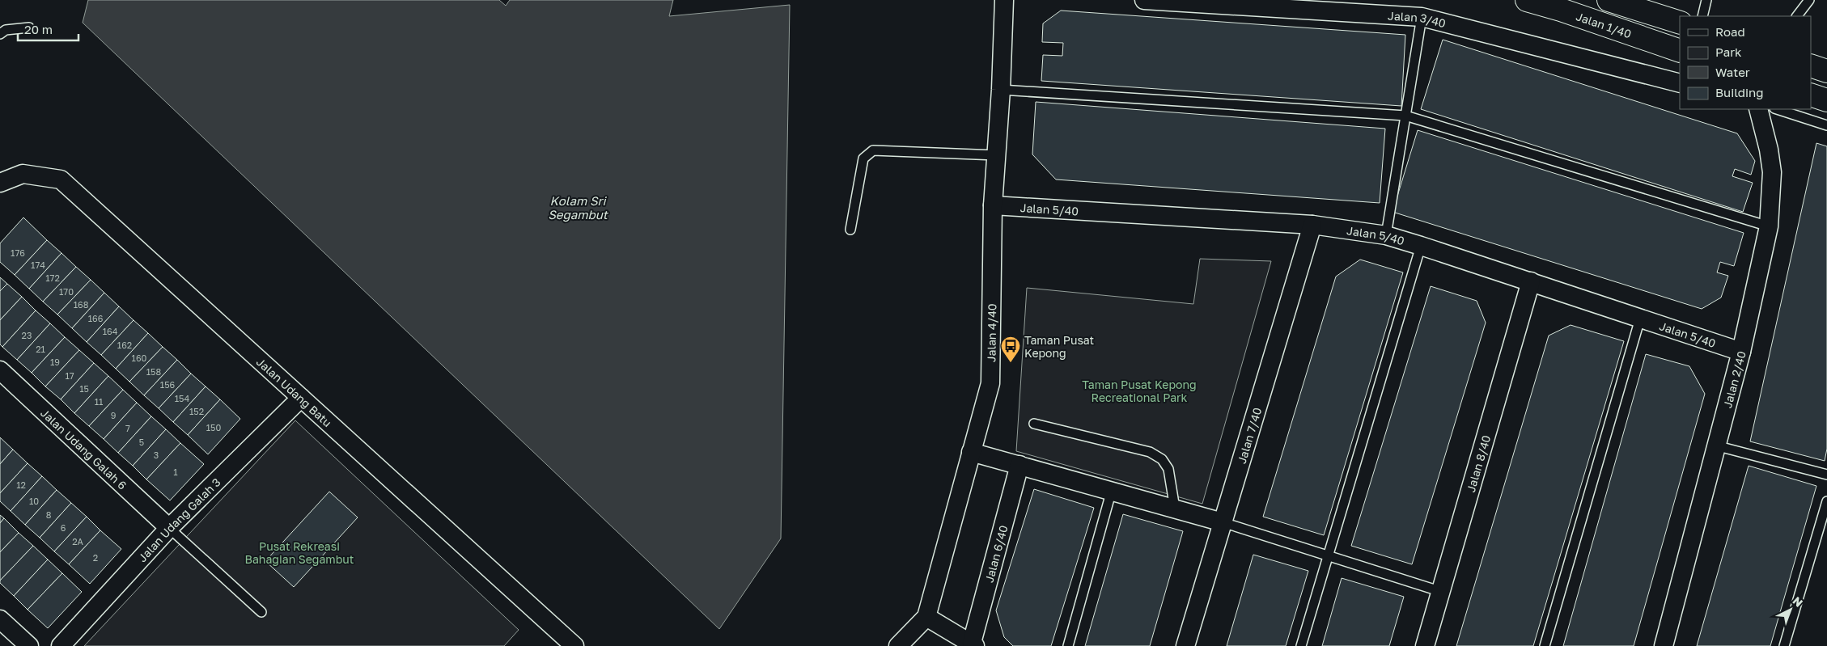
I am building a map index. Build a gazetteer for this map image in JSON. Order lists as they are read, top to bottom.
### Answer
{
  "streets": {
    "main road": ["Jalan 1/40"],
    "street": [
      "Jalan 3/40",
      "Jalan 5/40",
      "Jalan 4/40",
      "Jalan 2/40",
      "Jalan Udang Batu",
      "Jalan 7/40",
      "Jalan Udang Galah 6",
      "Jalan 8/40",
      "Jalan Udang Galah 3",
      "Jalan 6/40"
    ]
  },
  "crossings": [
    ["Jalan 5/40", "Jalan 4/40"],
    ["Jalan 5/40", "Jalan 2/40"],
    ["Jalan 5/40", "Jalan 7/40"],
    ["Jalan 5/40", "Jalan 8/40"],
    ["Jalan Udang Batu", "Jalan Udang Galah 3"],
    ["Jalan Udang Galah 6", "Jalan Udang Galah 3"]
  ],
  "water": ["Kolam Sri Segambut"],
  "parks": ["Taman Pusat Kepong Recreational Park", "Pusat Rekreasi Bahagian Segambut"],
  "places": {
    "bus stop": ["Taman Pusat Kepong"]
  },
  "house_numbers": [
    "176",
    "174",
    "172",
    "170",
    "168",
    "166",
    "164",
    "23",
    "162",
    "21",
    "160",
    "19",
    "158",
    "17",
    "156",
    "15",
    "154",
    "11",
    "152",
    "9",
    "150",
    "7",
    "5",
    "3",
    "1",
    "12",
    "10",
    "8",
    "6",
    "2A",
    "2"
  ],
  "legend": [
    "Road",
    "Park",
    "Water",
    "Building"
  ],
  "scale_bar": "20 m",
  "north": "top right"
}
